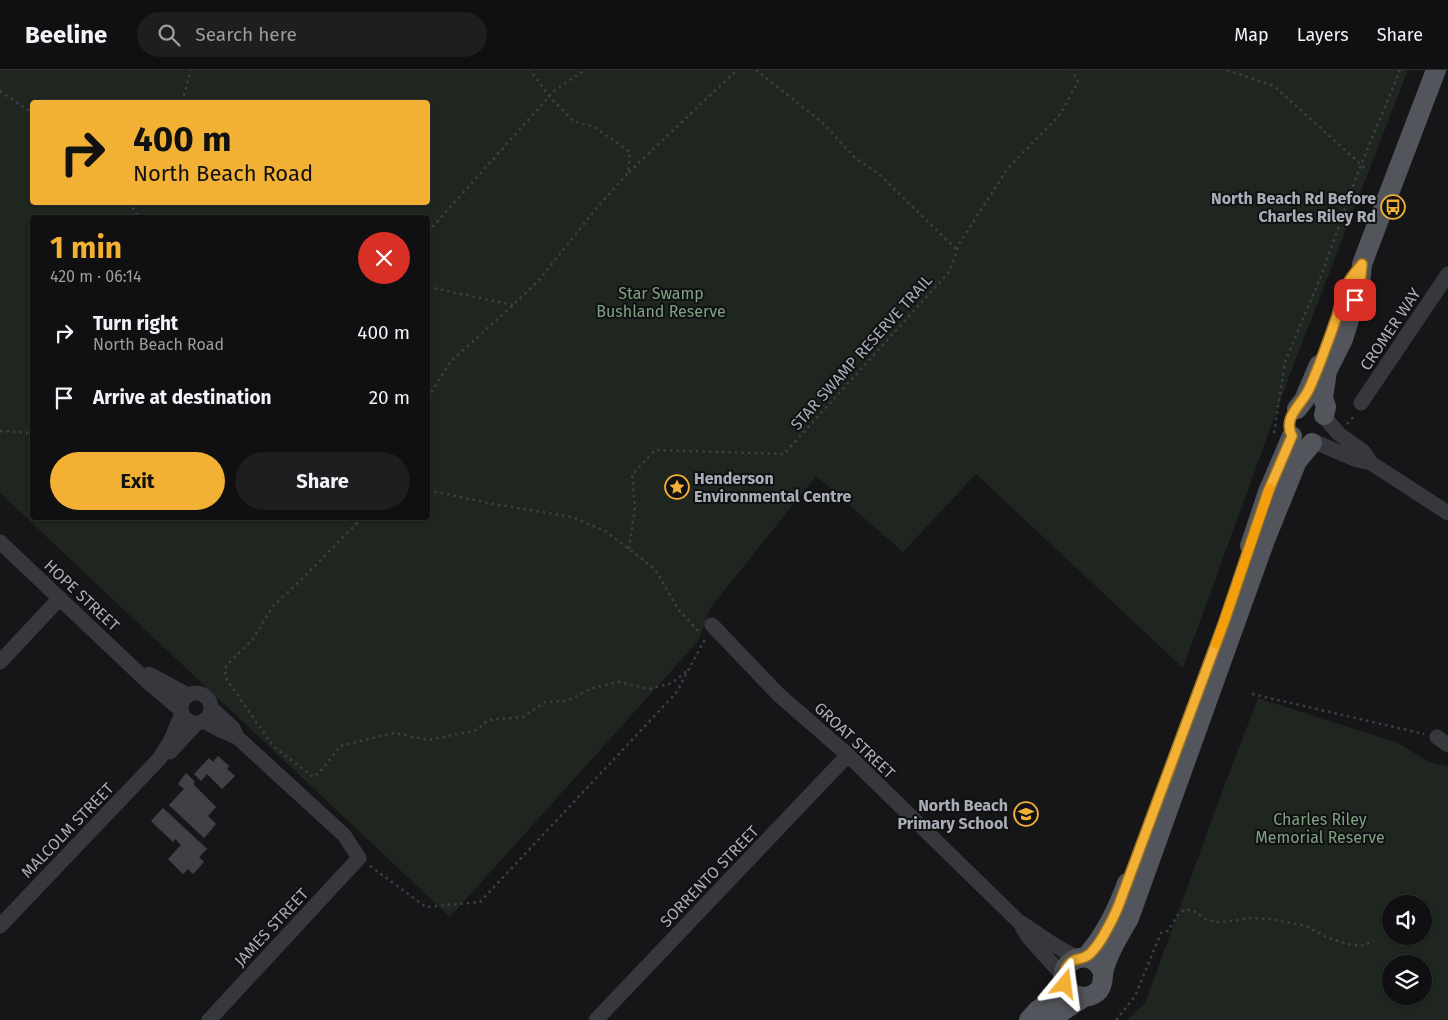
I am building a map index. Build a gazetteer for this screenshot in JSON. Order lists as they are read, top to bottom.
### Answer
{
  "streets": {
    "street": [
      "CROMER WAY",
      "HOPE STREET",
      "GROAT STREET",
      "MALCOLM STREET",
      "SORRENTO STREET",
      "JAMES STREET"
    ],
    "path": ["STAR SWAMP RESERVE TRAIL"]
  },
  "crossings": [
    ["HOPE STREET", "MALCOLM STREET"],
    ["GROAT STREET", "SORRENTO STREET"]
  ],
  "parks": ["Star Swamp Bushland Reserve", "Charles Riley Memorial Reserve"],
  "places": {
    "bus stop": ["North Beach Rd Before Charles Riley Rd"],
    "place": ["Henderson Environmental Centre"],
    "school or university": ["North Beach Primary School"]
  },
  "page": {
    "header": "Beeline",
    "search": "Search here",
    "nav": ["Map", "Layers", "Share"],
    "turn": ["400 m", "North Beach Road"],
    "heading": ["1 min", "420 m · 06:14"],
    "list": [
      {
        "name": "Turn right",
        "note": "North Beach Road",
        "value": "400 m"
      },
      {
        "name": "Arrive at destination",
        "value": "20 m"
      }
    ],
    "buttons": ["Exit", "Share"]
  }
}
